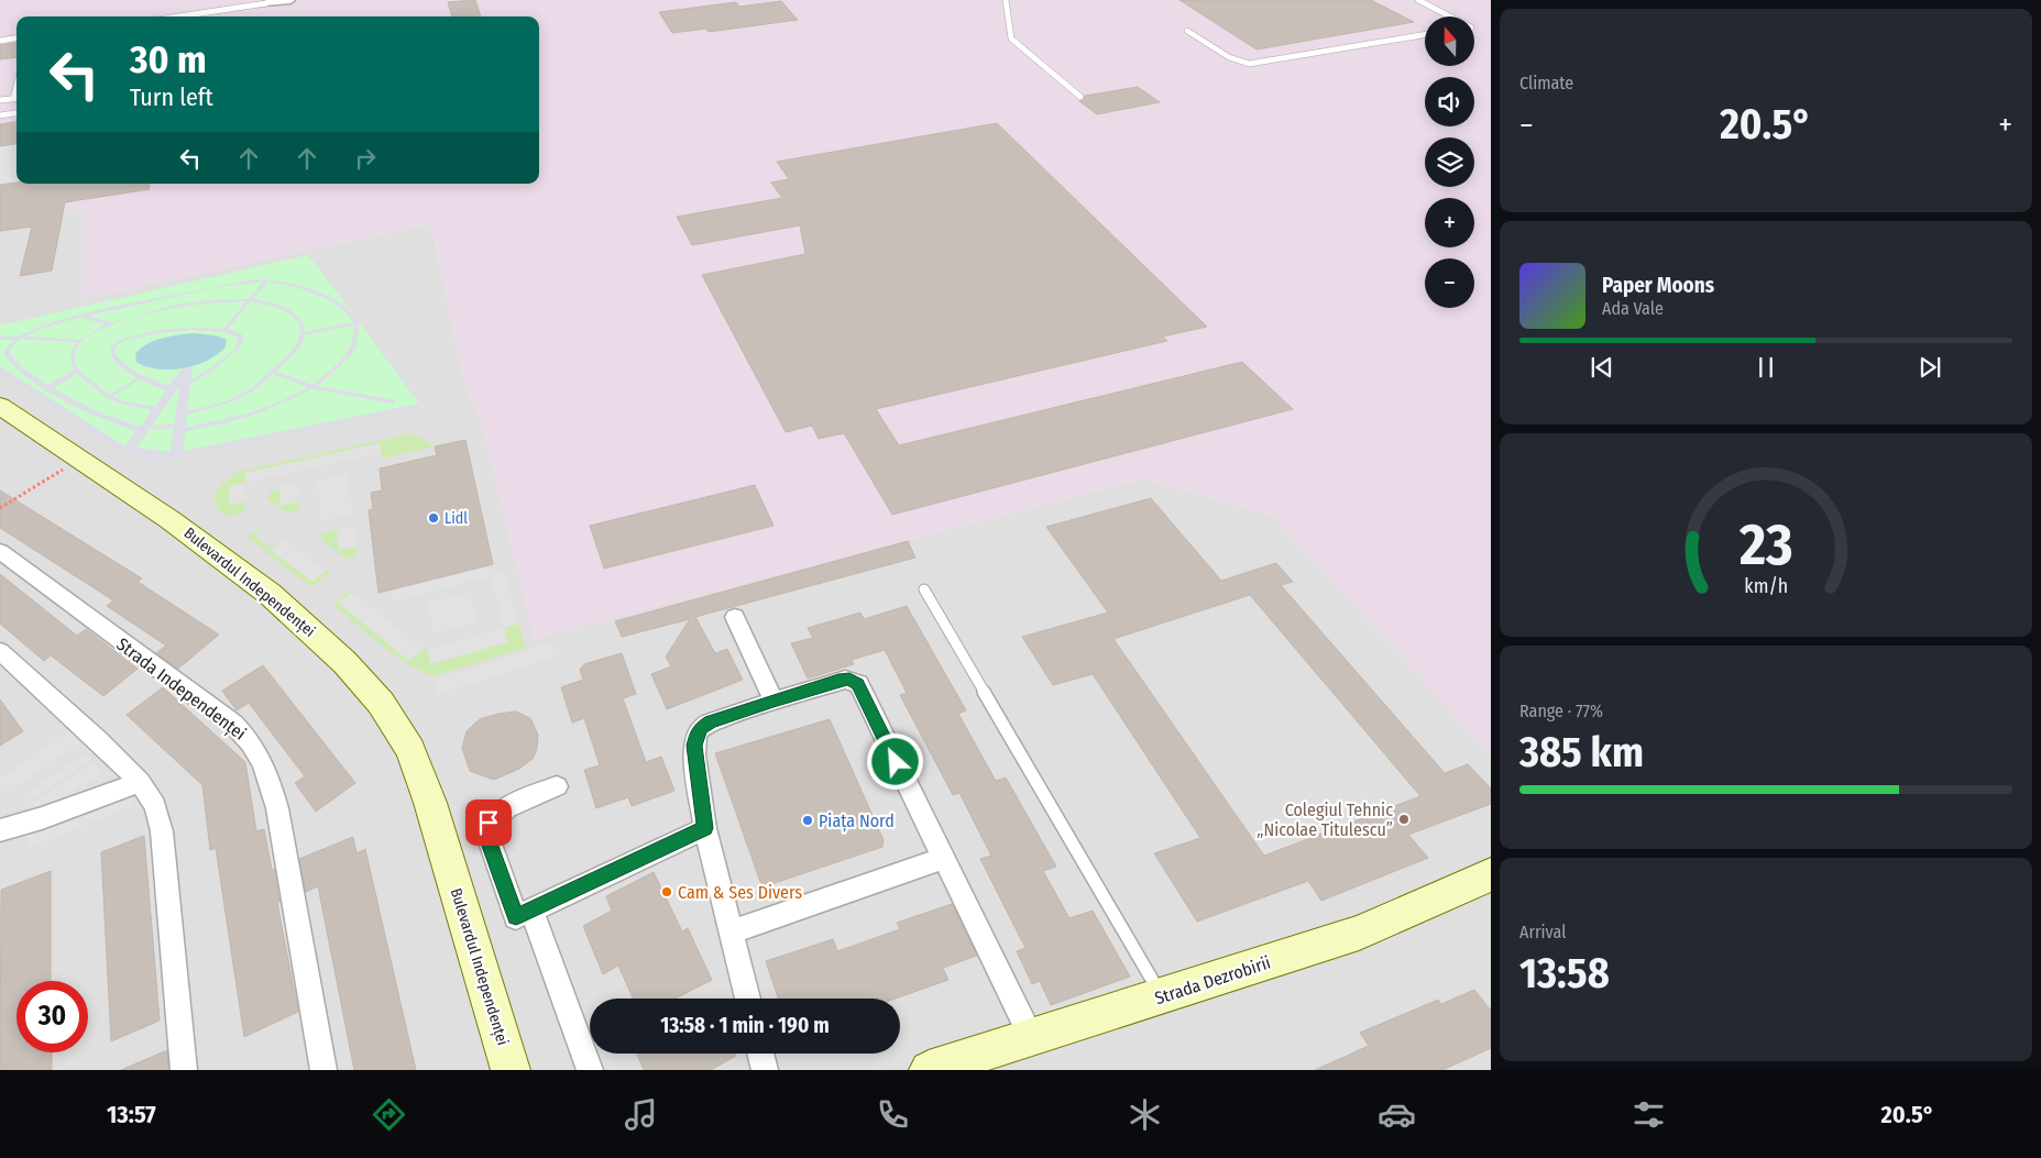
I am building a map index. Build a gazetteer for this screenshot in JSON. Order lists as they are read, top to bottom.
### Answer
{
  "streets": {
    "main road": ["Bulevardul Independenței", "Strada Dezrobirii"],
    "street": ["Strada Independenței"]
  },
  "places": [
    "Lidl",
    "Colegiul Tehnic „Nicolae Titulescu”",
    "Piața Nord",
    "Cam & Ses Divers"
  ],
  "north": "top",
  "page": {
    "tile": [
      "Climate",
      ["Range · 77%", "385 km"],
      ["Arrival", "13:58"]
    ],
    "map_buttons": ["+", "−"],
    "turn": ["30 m", "Turn left"],
    "heat": ["−", "20.5°", "+"],
    "song": ["Paper Moons", "Ada Vale"],
    "limit": "30",
    "trip": "13:58 · 1 min · 190 m",
    "tabs": ["13:57", "20.5°"],
    "gauge": ["23", "km/h"]
  }
}
